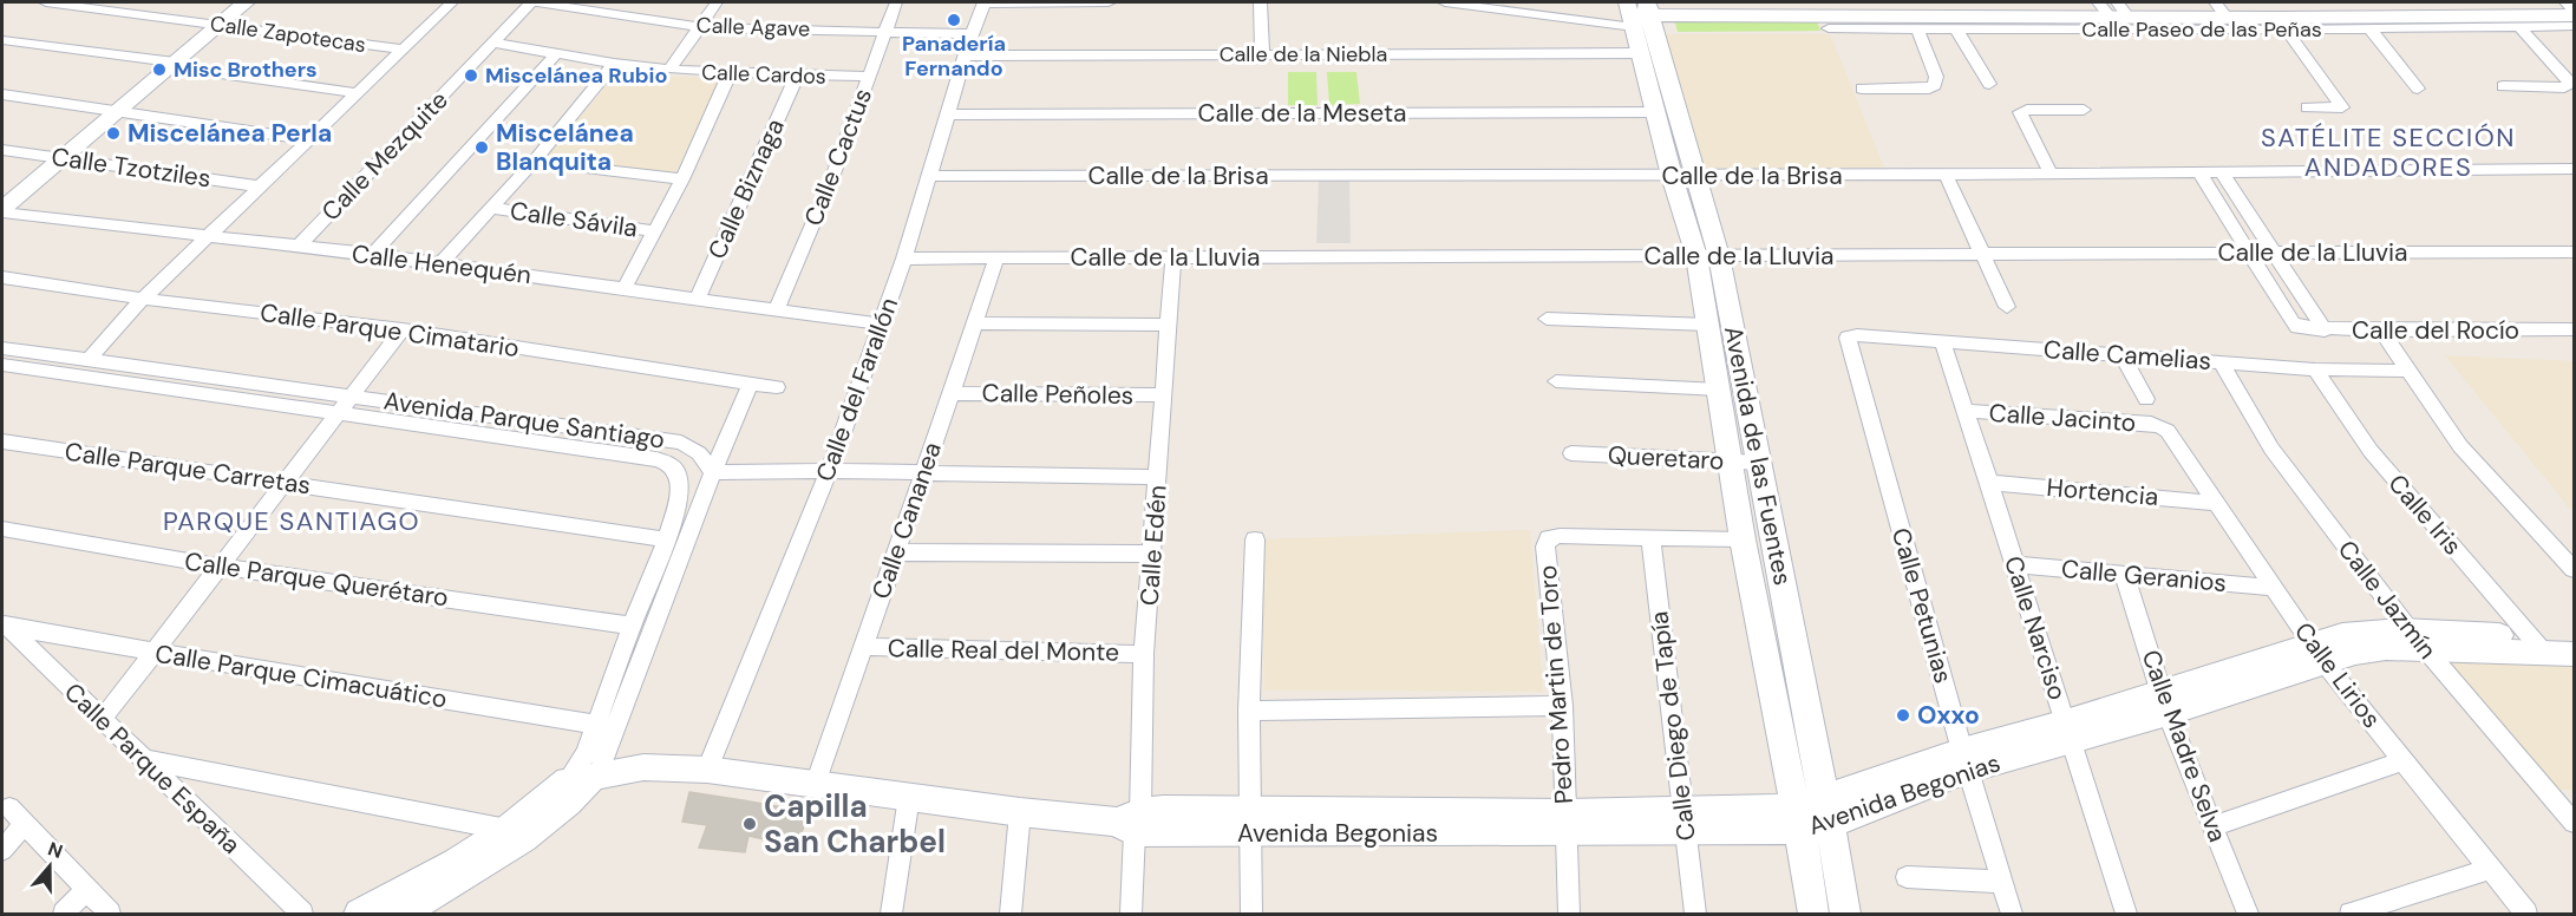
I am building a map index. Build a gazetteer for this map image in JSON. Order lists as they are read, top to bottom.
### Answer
{
  "streets": {
    "street": [
      "Calle Agave",
      "Calle Paseo de las Peñas",
      "Calle Zapotecas",
      "Calle de la Niebla",
      "Calle Cardos",
      "Calle de la Meseta",
      "Calle Mezquite",
      "Calle Cactus",
      "Calle Tzotziles",
      "Calle de la Brisa",
      "Calle Biznaga",
      "Calle Sávila",
      "Calle de la Lluvia",
      "Calle Henequén",
      "Calle Parque Cimatario",
      "Calle del Rocío",
      "Calle Camelias",
      "Calle del Farallón",
      "Calle Peñoles",
      "Calle Jacinto",
      "Avenida Parque Santiago",
      "Avenida de las Fuentes",
      "Queretaro",
      "Calle Parque Carretas",
      "Hortencia",
      "Calle Iris",
      "Calle Cananea",
      "Calle Edén",
      "Calle Geranios",
      "Calle Parque Querétaro",
      "Calle Jazmín",
      "Calle Petunias",
      "Calle Narciso",
      "Calle Real del Monte",
      "Calle Lirios",
      "Calle Parque Cimacuático",
      "Pedro Martin de Toro",
      "Calle Diego de Tapía",
      "Calle Madre Selva",
      "Calle Parque España",
      "Avenida Begonias"
    ]
  },
  "crossings": [
    ["Calle Agave", "Calle Cactus"],
    ["Calle Agave", "Calle del Farallón"],
    ["Calle Paseo de las Peñas", "Avenida de las Fuentes"],
    ["Calle de la Niebla", "Calle del Farallón"],
    ["Calle de la Niebla", "Avenida de las Fuentes"],
    ["Calle Cardos", "Calle Mezquite"],
    ["Calle Cardos", "Calle Cactus"],
    ["Calle Cardos", "Calle Biznaga"],
    ["Calle de la Meseta", "Calle del Farallón"],
    ["Calle de la Meseta", "Avenida de las Fuentes"],
    ["Calle Mezquite", "Calle Henequén"],
    ["Calle Cactus", "Calle Henequén"],
    ["Calle de la Brisa", "Calle del Farallón"],
    ["Calle de la Brisa", "Avenida de las Fuentes"],
    ["Calle Biznaga", "Calle Henequén"],
    ["Calle de la Lluvia", "Calle del Rocío"],
    ["Calle de la Lluvia", "Calle del Farallón"],
    ["Calle de la Lluvia", "Avenida de las Fuentes"],
    ["Calle de la Lluvia", "Calle Cananea"],
    ["Calle de la Lluvia", "Calle Edén"],
    ["Calle Henequén", "Calle del Farallón"],
    ["Calle Camelias", "Calle Iris"],
    ["Calle Camelias", "Calle Jazmín"],
    ["Calle Camelias", "Calle Petunias"],
    ["Calle Camelias", "Calle Narciso"],
    ["Calle del Farallón", "Avenida Begonias"],
    ["Calle Peñoles", "Calle Cananea"],
    ["Calle Peñoles", "Calle Edén"],
    ["Calle Jacinto", "Calle Narciso"],
    ["Calle Jacinto", "Calle Lirios"],
    ["Avenida Parque Santiago", "Calle Parque Carretas"],
    ["Avenida Parque Santiago", "Calle Parque Querétaro"],
    ["Avenida Parque Santiago", "Calle Parque Cimacuático"],
    ["Avenida Parque Santiago", "Avenida Begonias"],
    ["Avenida de las Fuentes", "Queretaro"],
    ["Avenida de las Fuentes", "Avenida Begonias"],
    ["Hortencia", "Calle Narciso"],
    ["Hortencia", "Calle Lirios"],
    ["Calle Iris", "Avenida Begonias"],
    ["Calle Cananea", "Calle Real del Monte"],
    ["Calle Cananea", "Avenida Begonias"],
    ["Calle Edén", "Calle Real del Monte"],
    ["Calle Edén", "Avenida Begonias"],
    ["Calle Geranios", "Calle Narciso"],
    ["Calle Geranios", "Calle Lirios"],
    ["Calle Geranios", "Calle Madre Selva"],
    ["Calle Jazmín", "Avenida Begonias"],
    ["Calle Petunias", "Avenida Begonias"],
    ["Calle Narciso", "Avenida Begonias"],
    ["Calle Lirios", "Avenida Begonias"],
    ["Calle Parque Cimacuático", "Calle Parque España"],
    ["Pedro Martin de Toro", "Calle Diego de Tapía"],
    ["Pedro Martin de Toro", "Avenida Begonias"],
    ["Calle Diego de Tapía", "Avenida Begonias"],
    ["Calle Madre Selva", "Avenida Begonias"]
  ],
  "districts": ["SATÉLITE SECCIÓN ANDADORES", "PARQUE SANTIAGO"],
  "places": [
    "Panadería Fernando",
    "Misc Brothers",
    "Miscelánea Rubio",
    "Miscelánea Perla",
    "Miscelánea Blanquita",
    "Oxxo",
    "Capilla San Charbel"
  ],
  "north": "top"
}
